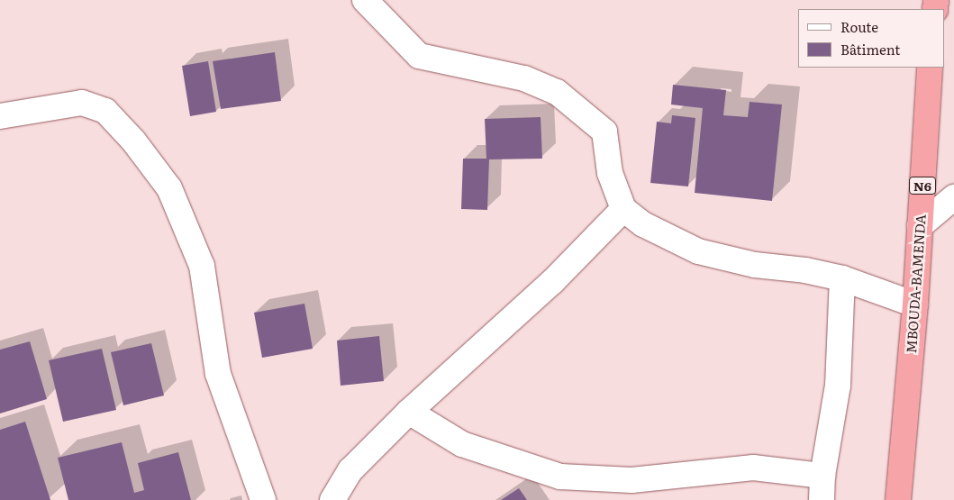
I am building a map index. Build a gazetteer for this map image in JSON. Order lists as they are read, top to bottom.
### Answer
{
  "streets": {
    "highway": ["N6", "MBOUDA-BAMENDA"]
  },
  "legend": ["Route", "Bâtiment"]
}
